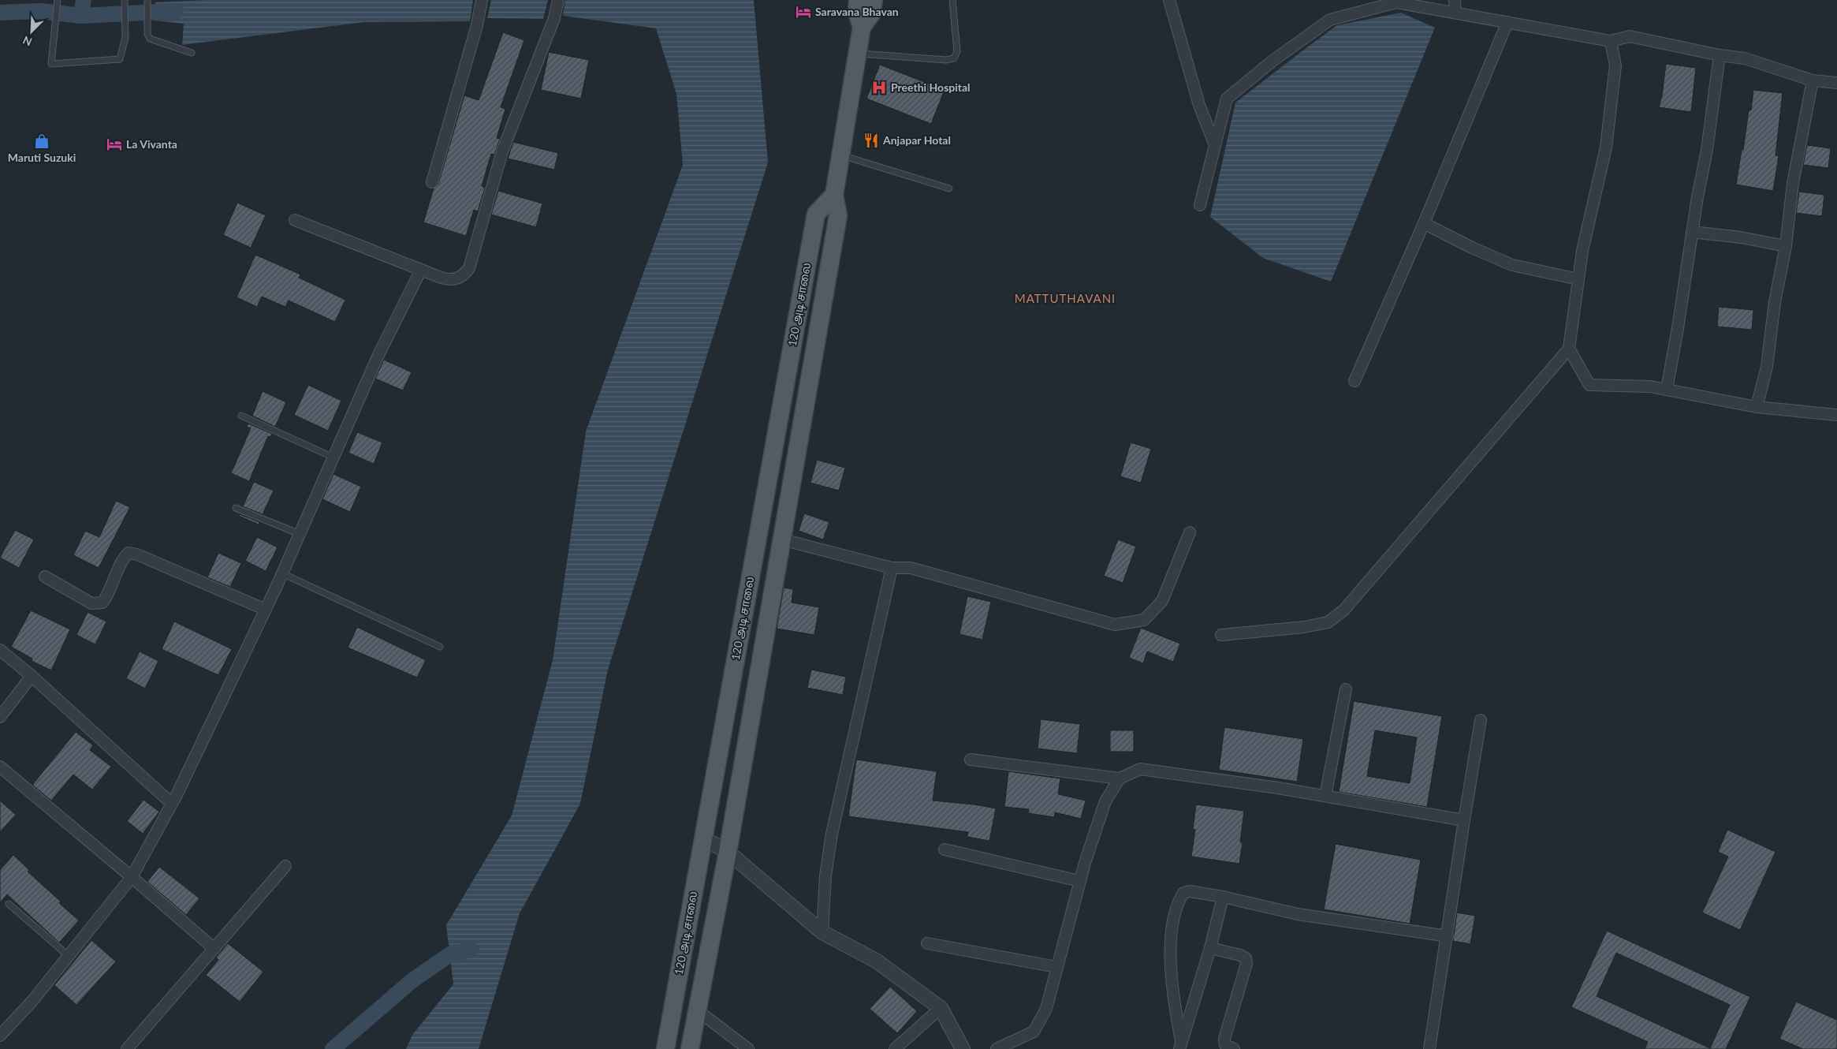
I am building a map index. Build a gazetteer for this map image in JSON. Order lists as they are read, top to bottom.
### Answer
{
  "streets": {
    "main road": ["120 அடி சாலை"]
  },
  "districts": ["MATTUTHAVANI"],
  "places": {
    "hotel": ["Saravana Bhavan", "La Vivanta"],
    "hospital": ["Preethi Hospital"],
    "restaurant": ["Anjapar Hotal"],
    "shop": ["Maruti Suzuki"]
  },
  "north": "bottom left"
}
